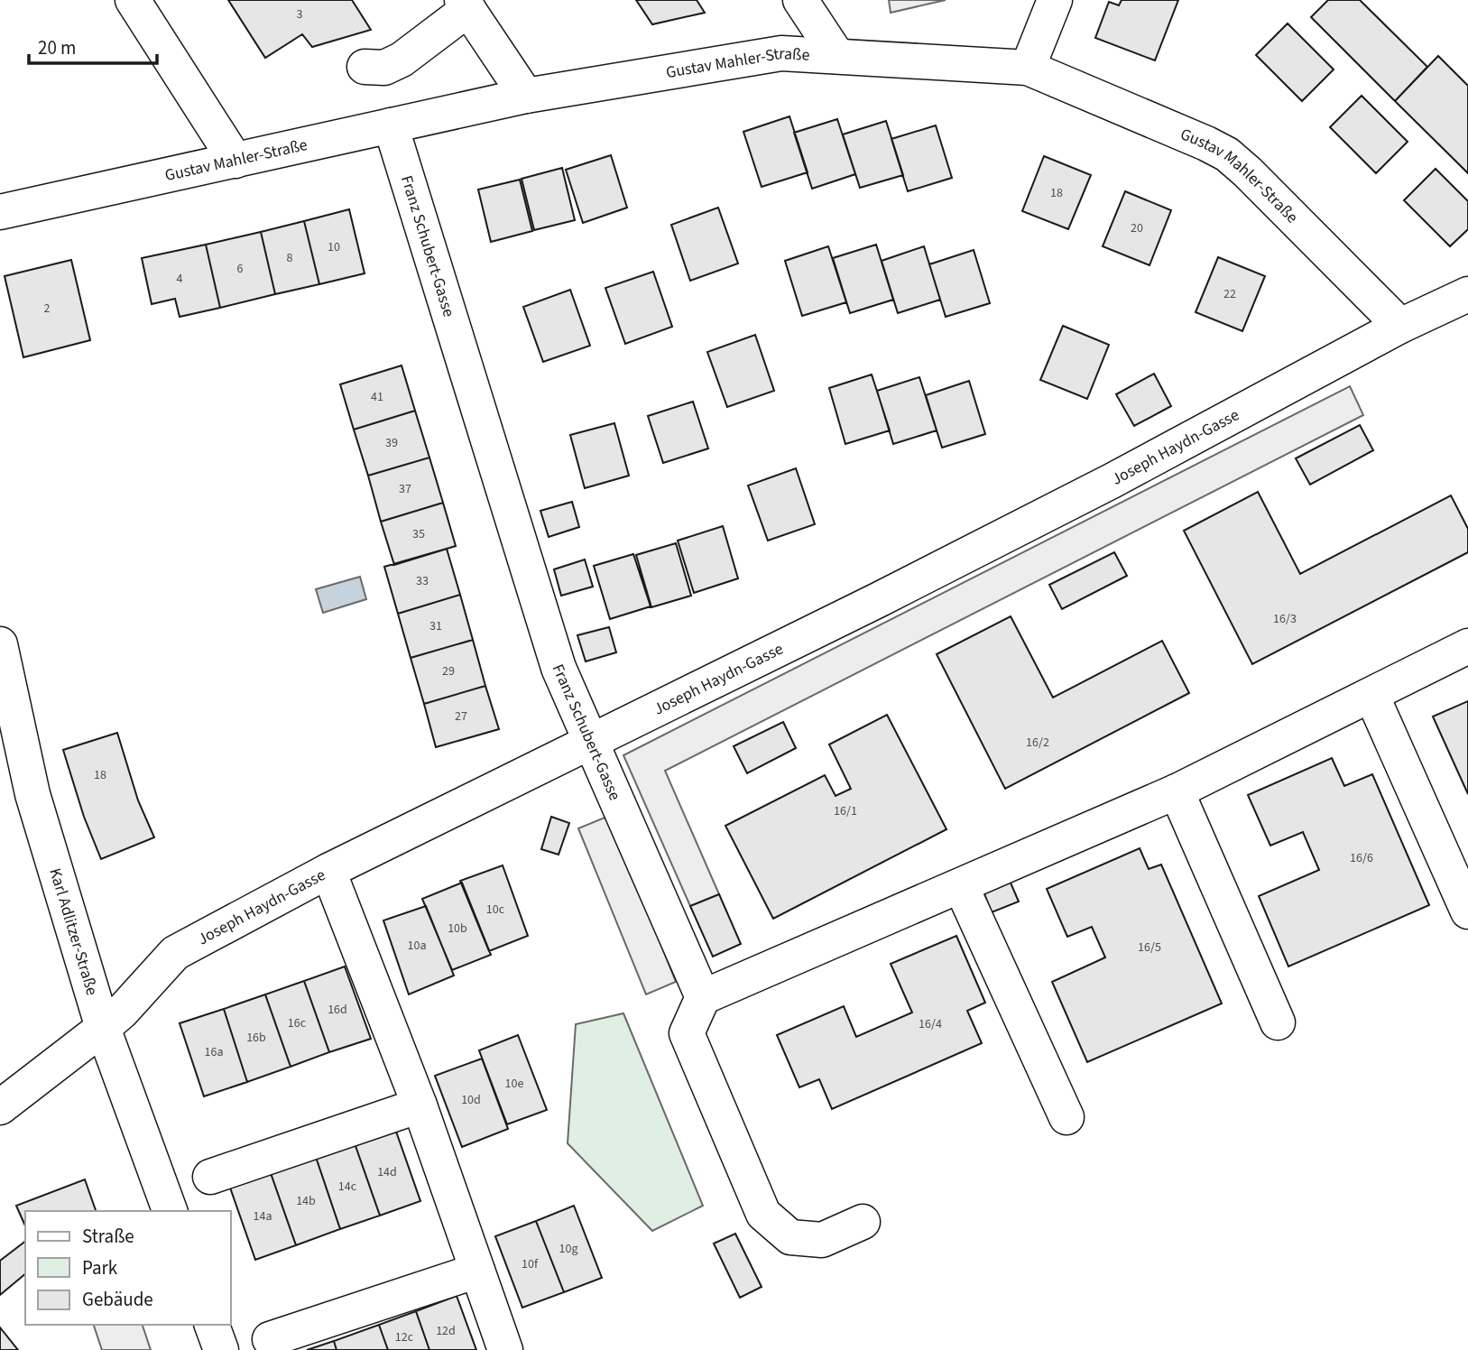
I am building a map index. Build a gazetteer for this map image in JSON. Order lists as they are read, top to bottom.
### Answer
{
  "streets": {
    "street": [
      "Gustav Mahler-Straße",
      "Franz Schubert-Gasse",
      "Joseph Haydn-Gasse",
      "Karl Adlitzer-Straße"
    ]
  },
  "crossings": [
    ["Gustav Mahler-Straße", "Franz Schubert-Gasse"],
    ["Gustav Mahler-Straße", "Joseph Haydn-Gasse"],
    ["Franz Schubert-Gasse", "Joseph Haydn-Gasse"],
    ["Joseph Haydn-Gasse", "Karl Adlitzer-Straße"]
  ],
  "house_numbers": [
    "3",
    "18",
    "20",
    "10",
    "8",
    "6",
    "4",
    "22",
    "2",
    "41",
    "39",
    "37",
    "35",
    "33",
    "16/3",
    "31",
    "29",
    "27",
    "16/2",
    "18",
    "16/1",
    "16/6",
    "10c",
    "10b",
    "10a",
    "16/5",
    "16d",
    "16c",
    "16/4",
    "16b",
    "16a",
    "10e",
    "10d",
    "14d",
    "14c",
    "14b",
    "14a",
    "10g",
    "10f",
    "12d",
    "12c"
  ],
  "legend": ["Straße", "Park", "Gebäude"],
  "scale_bar": "20 m"
}
